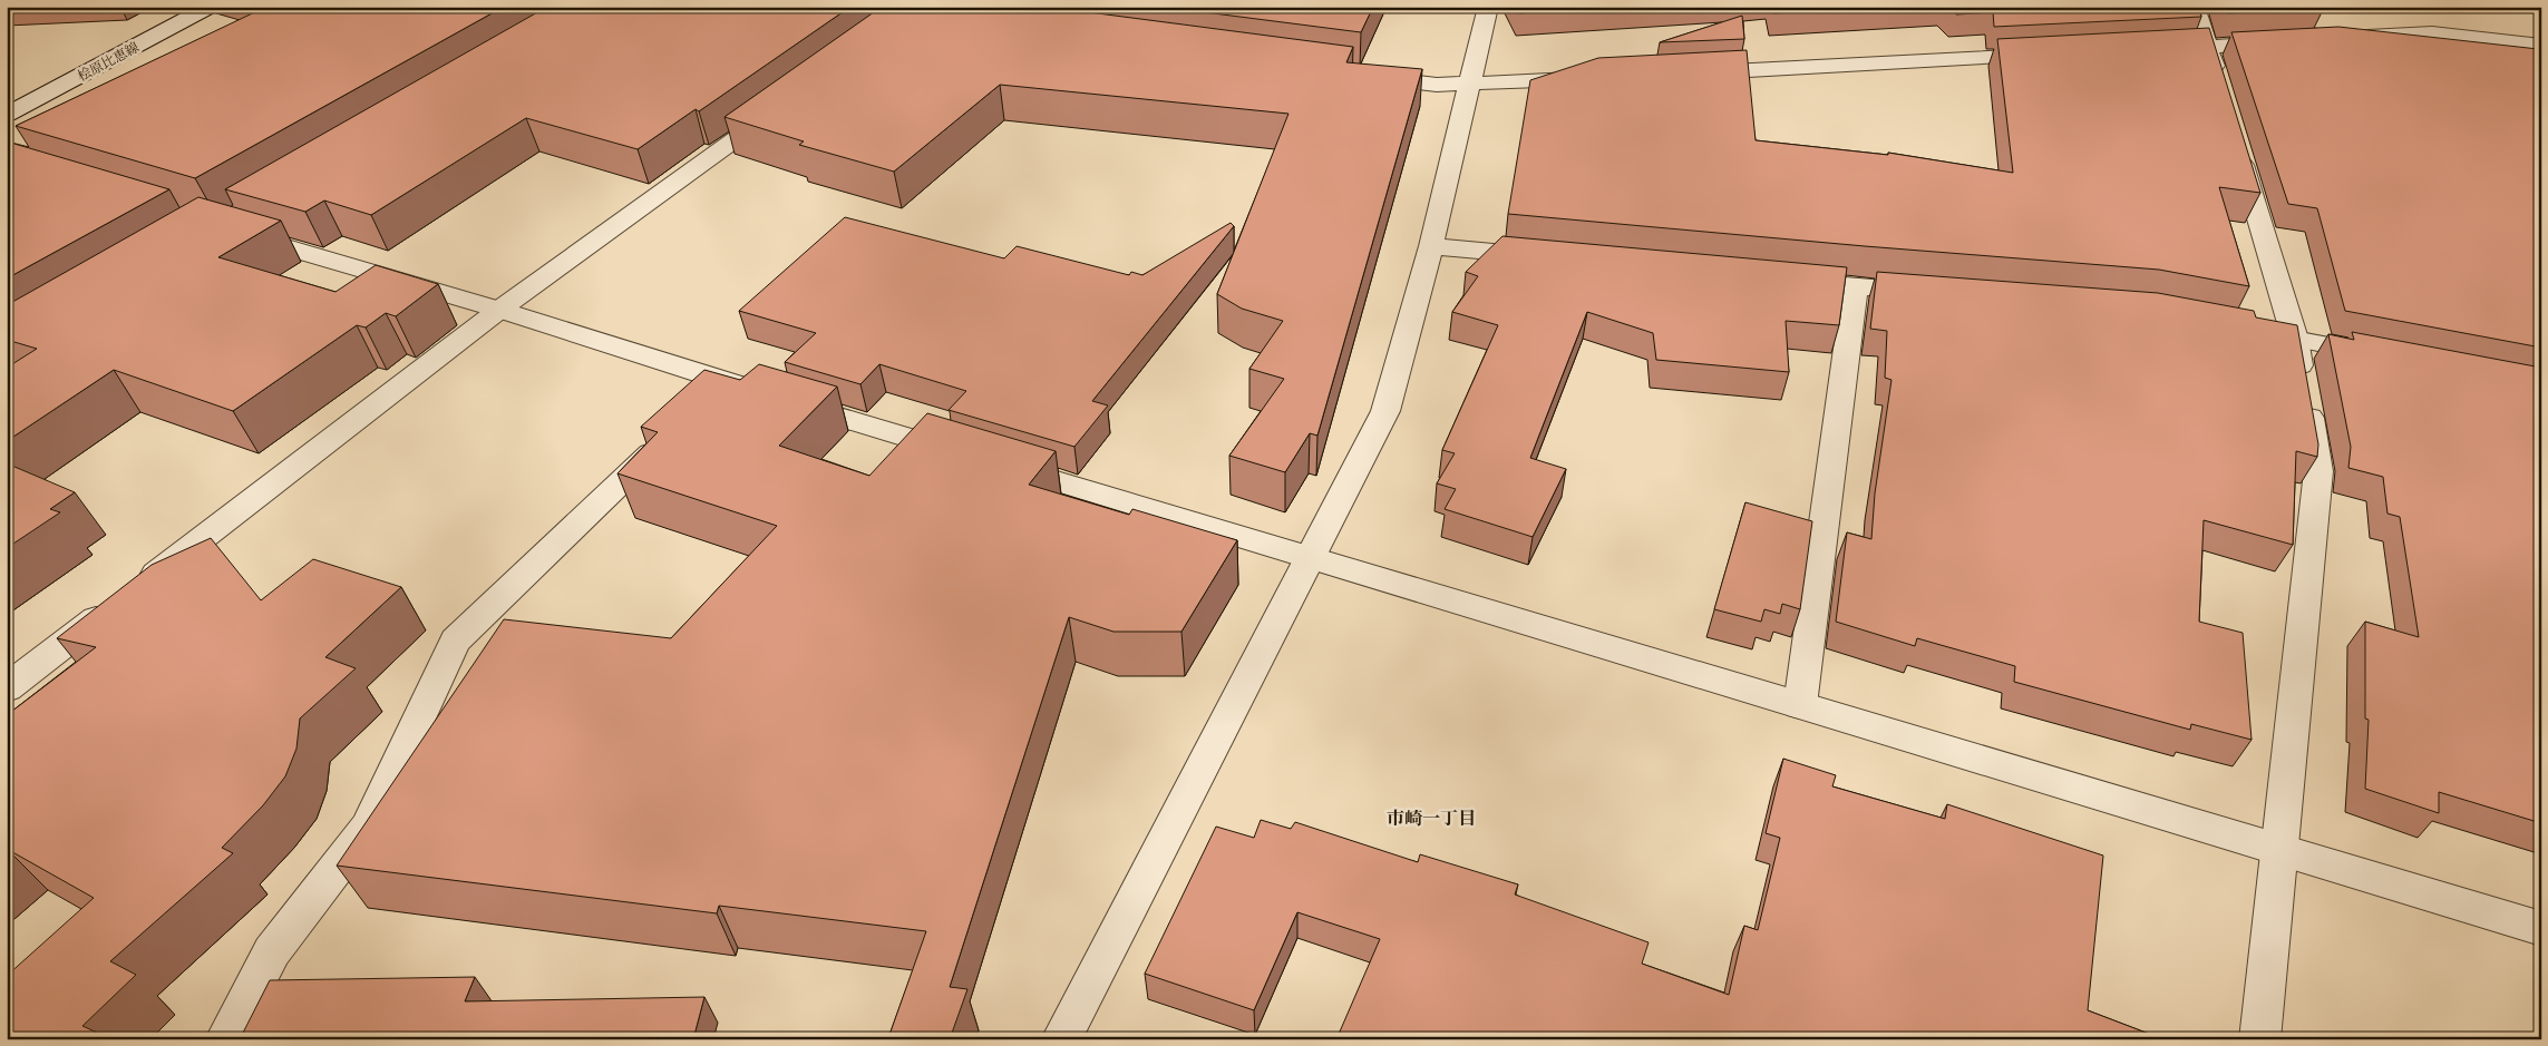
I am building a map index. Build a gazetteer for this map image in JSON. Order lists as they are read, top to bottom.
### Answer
{
  "streets": {
    "street": ["桧原比恵線"]
  },
  "districts": ["市崎一丁目"]
}
